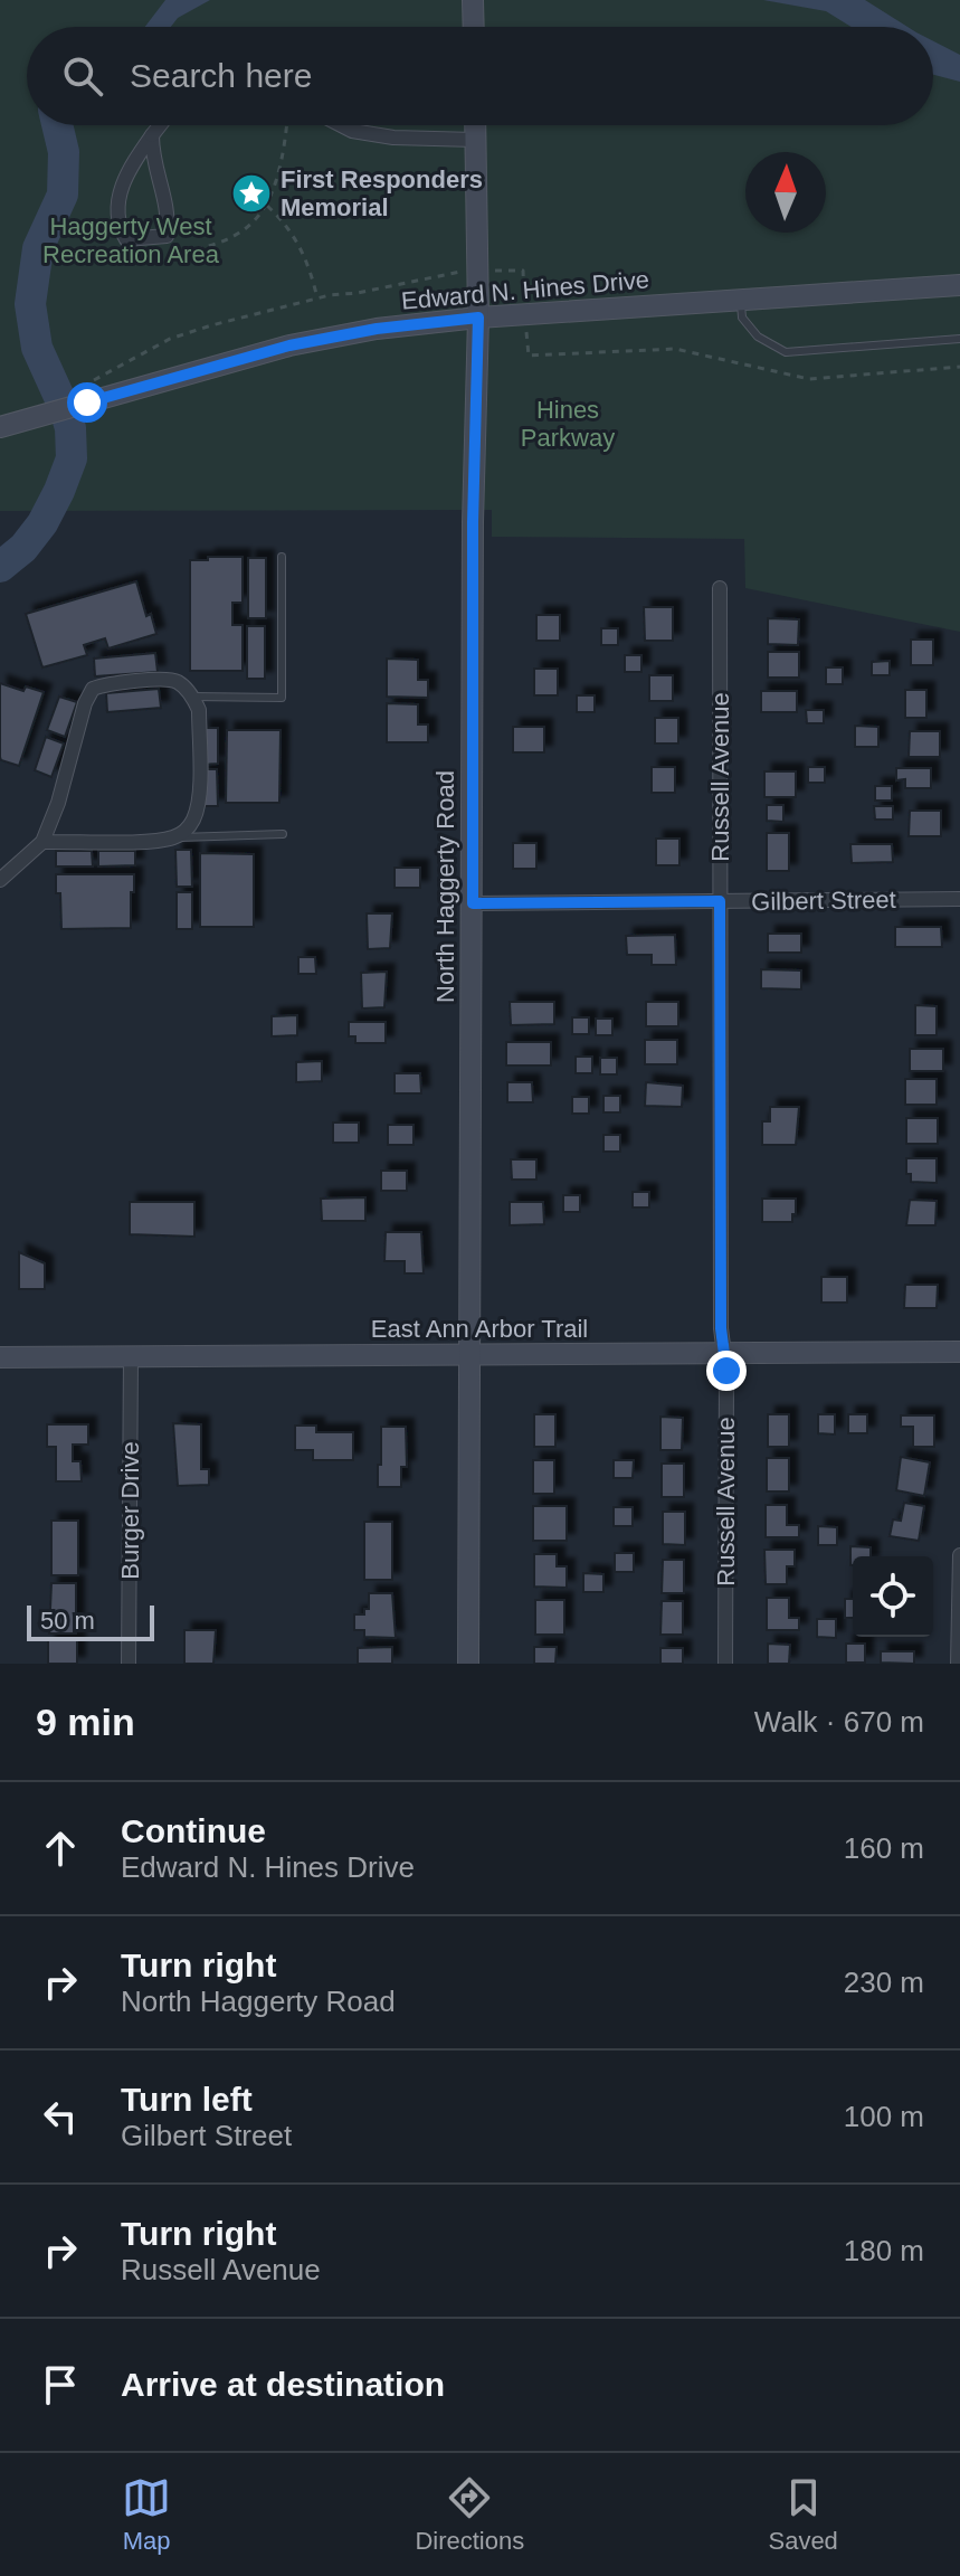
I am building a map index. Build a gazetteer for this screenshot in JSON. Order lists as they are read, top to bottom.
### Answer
{
  "streets": {
    "street": [
      "Edward N. Hines Drive",
      "Russell Avenue",
      "North Haggerty Road",
      "Gilbert Street",
      "East Ann Arbor Trail",
      "Burger Drive"
    ]
  },
  "crossings": [
    ["Edward N. Hines Drive", "North Haggerty Road"],
    ["Russell Avenue", "Gilbert Street"],
    ["Russell Avenue", "East Ann Arbor Trail"],
    ["North Haggerty Road", "Gilbert Street"],
    ["North Haggerty Road", "East Ann Arbor Trail"],
    ["East Ann Arbor Trail", "Burger Drive"]
  ],
  "parks": ["Haggerty West Recreation Area", "Hines Parkway"],
  "places": {
    "place": ["First Responders Memorial"]
  },
  "scale_bar": "50 m",
  "north": "top",
  "page": {
    "search": "Search here",
    "scale": "50 m",
    "heading": ["9 min", "Walk · 670 m"],
    "list": [
      ["Continue", "Edward N. Hines Drive", "160 m"],
      ["Turn right", "North Haggerty Road", "230 m"],
      ["Turn left", "Gilbert Street", "100 m"],
      ["Turn right", "Russell Avenue", "180 m"],
      "Arrive at destination"
    ],
    "nav": ["Map", "Directions", "Saved"]
  }
}
